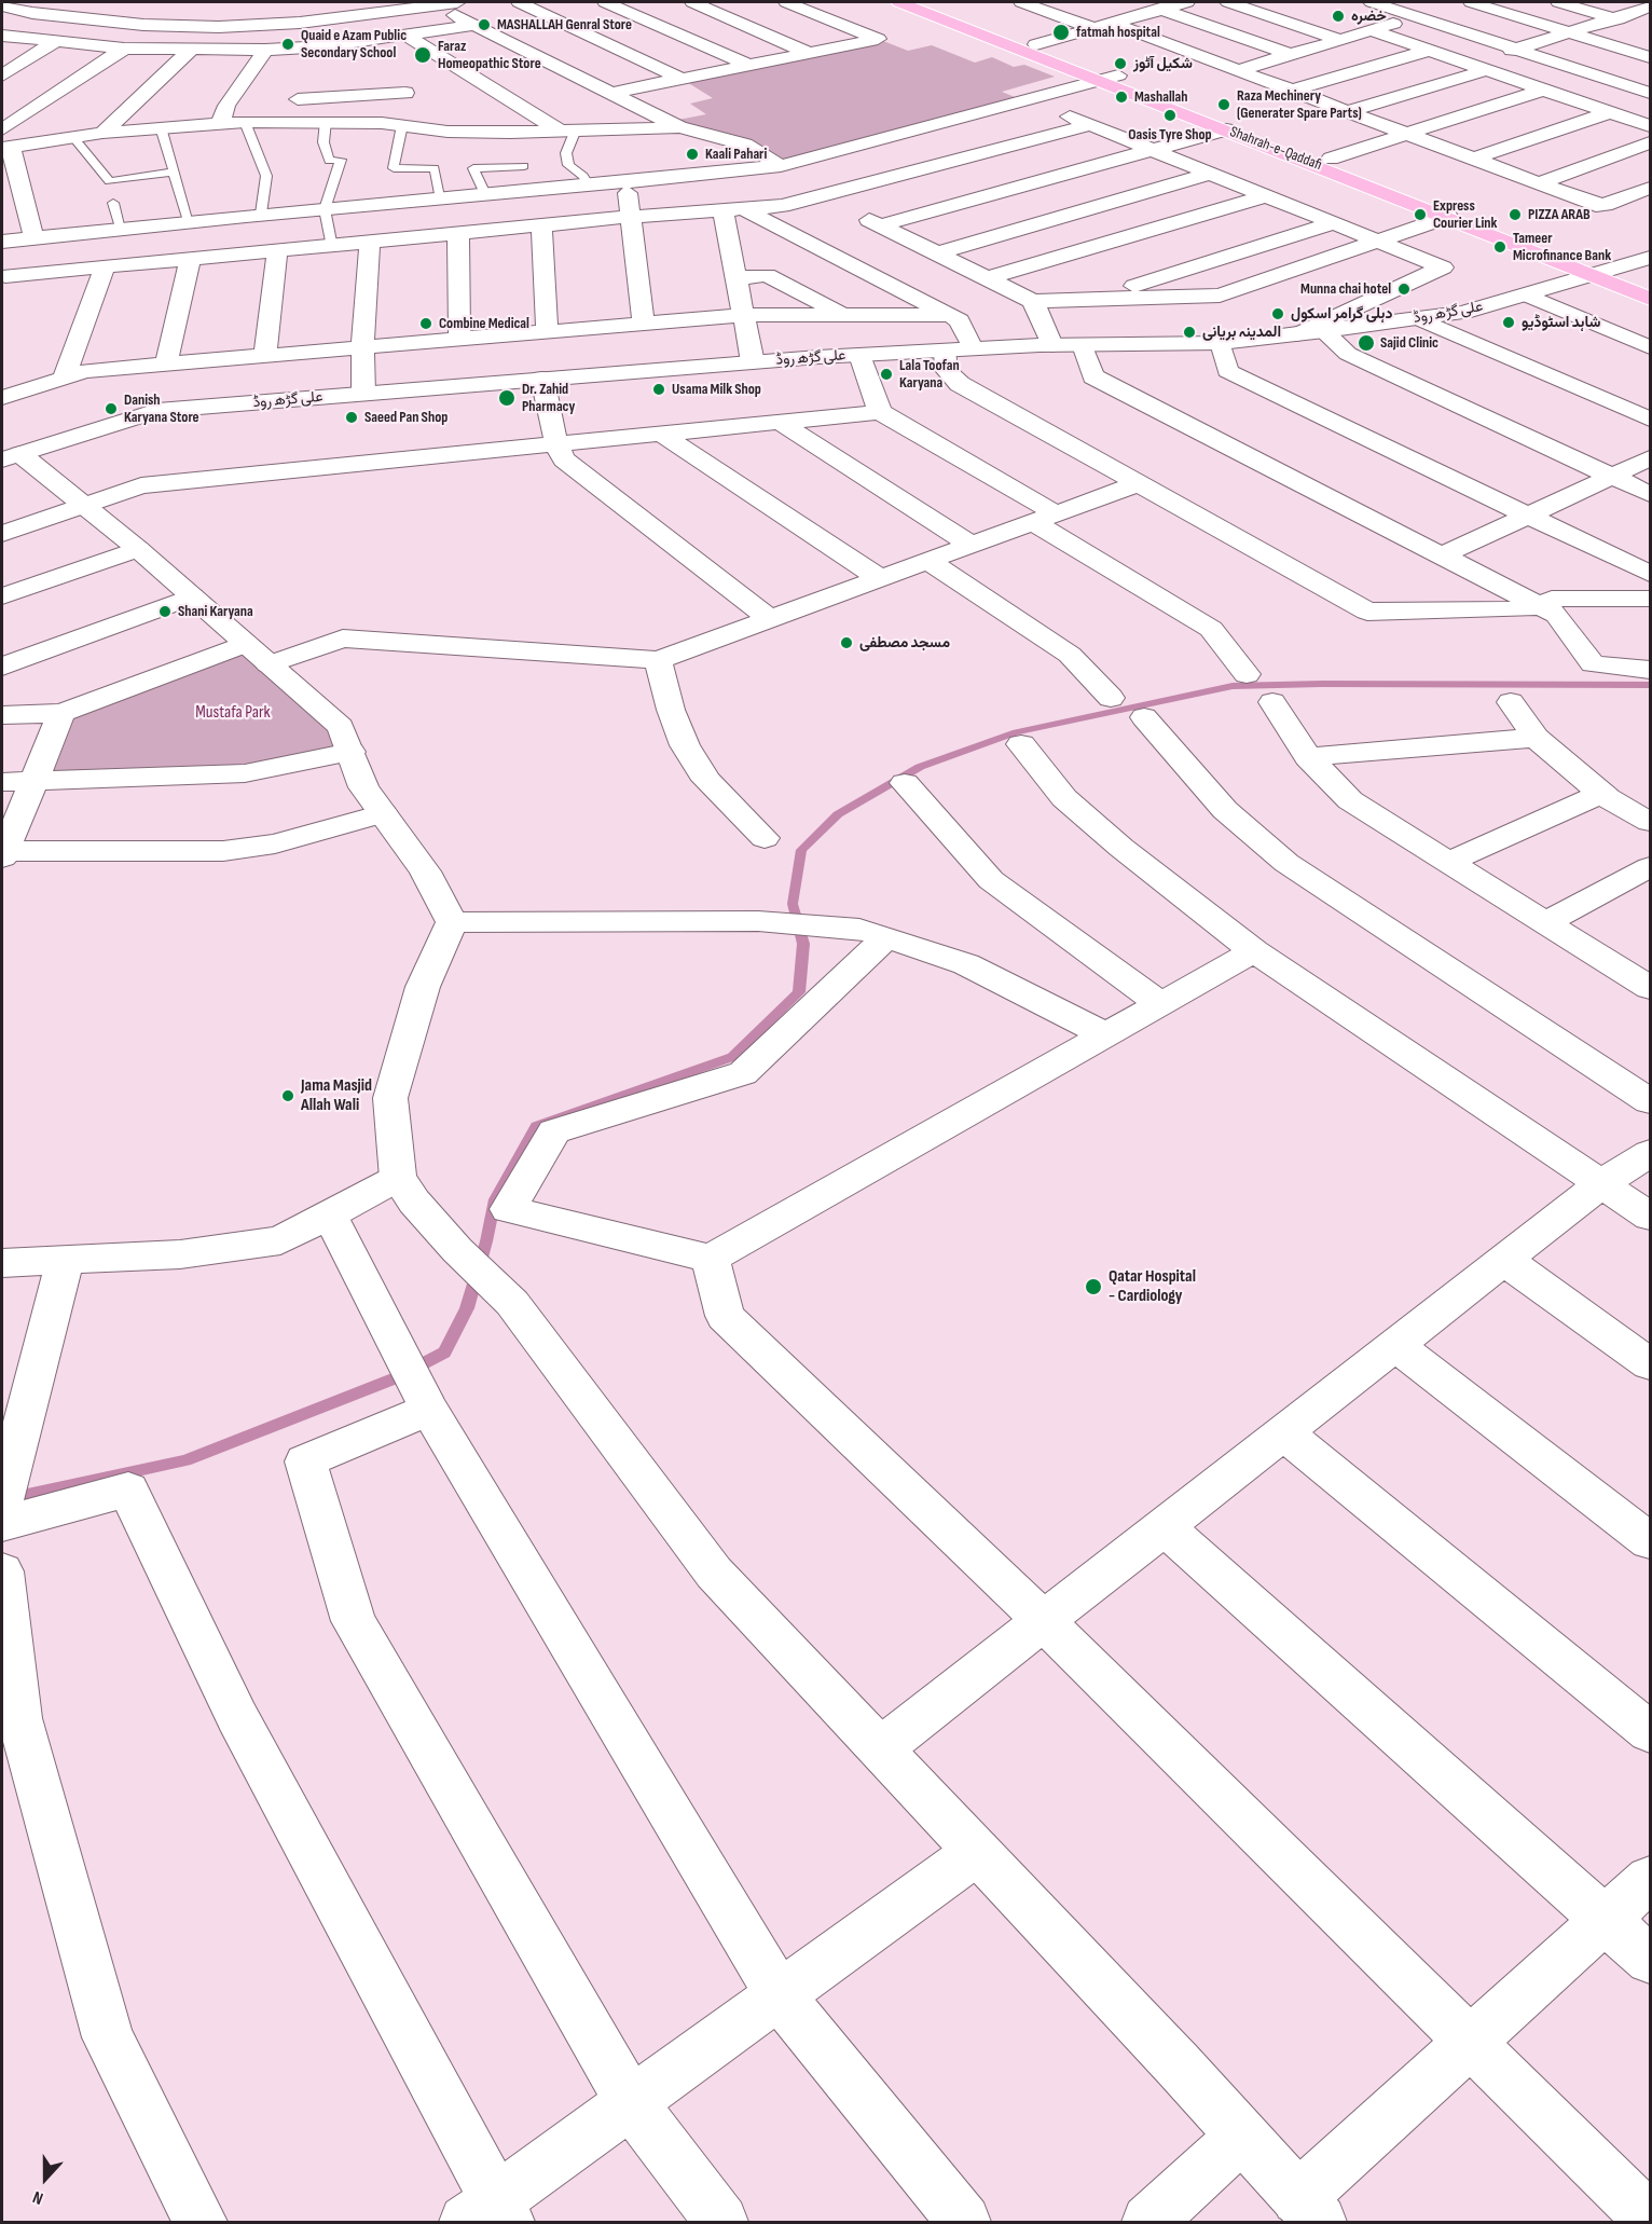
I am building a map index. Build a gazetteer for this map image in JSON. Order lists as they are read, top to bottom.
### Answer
{
  "streets": {
    "main road": ["Shahrah-e-Qaddafi"],
    "street": ["علی گڑھ روڈ"]
  },
  "crossings": [
    ["Shahrah-e-Qaddafi", "علی گڑھ روڈ"]
  ],
  "parks": ["Mustafa Park"],
  "places": [
    "خضرہ",
    "MASHALLAH Genral Store",
    "fatmah hospital",
    "Quaid e Azam Public Secondary School",
    "Faraz Homeopathic Store",
    "شکیل آٹوز",
    "Mashallah",
    "Raza Mechinery (Generater Spare Parts)",
    "Oasis Tyre Shop",
    "Kaali Pahari",
    "Express Courier Link",
    "PIZZA ARAB",
    "Tameer Microfinance Bank",
    "Munna chai hotel",
    "دہلی گرامر اسکول",
    "شاہد اسٹوڈیو",
    "Combine Medical",
    "المدینہ بریانی",
    "Sajid Clinic",
    "Lala Toofan Karyana",
    "Usama Milk Shop",
    "Dr. Zahid Pharmacy",
    "Danish Karyana Store",
    "Saeed Pan Shop",
    "Shani Karyana",
    "مسجد مصطفی",
    "Jama Masjid Allah Wali",
    "Qatar Hospital - Cardiology"
  ],
  "north": "bottom"
}
